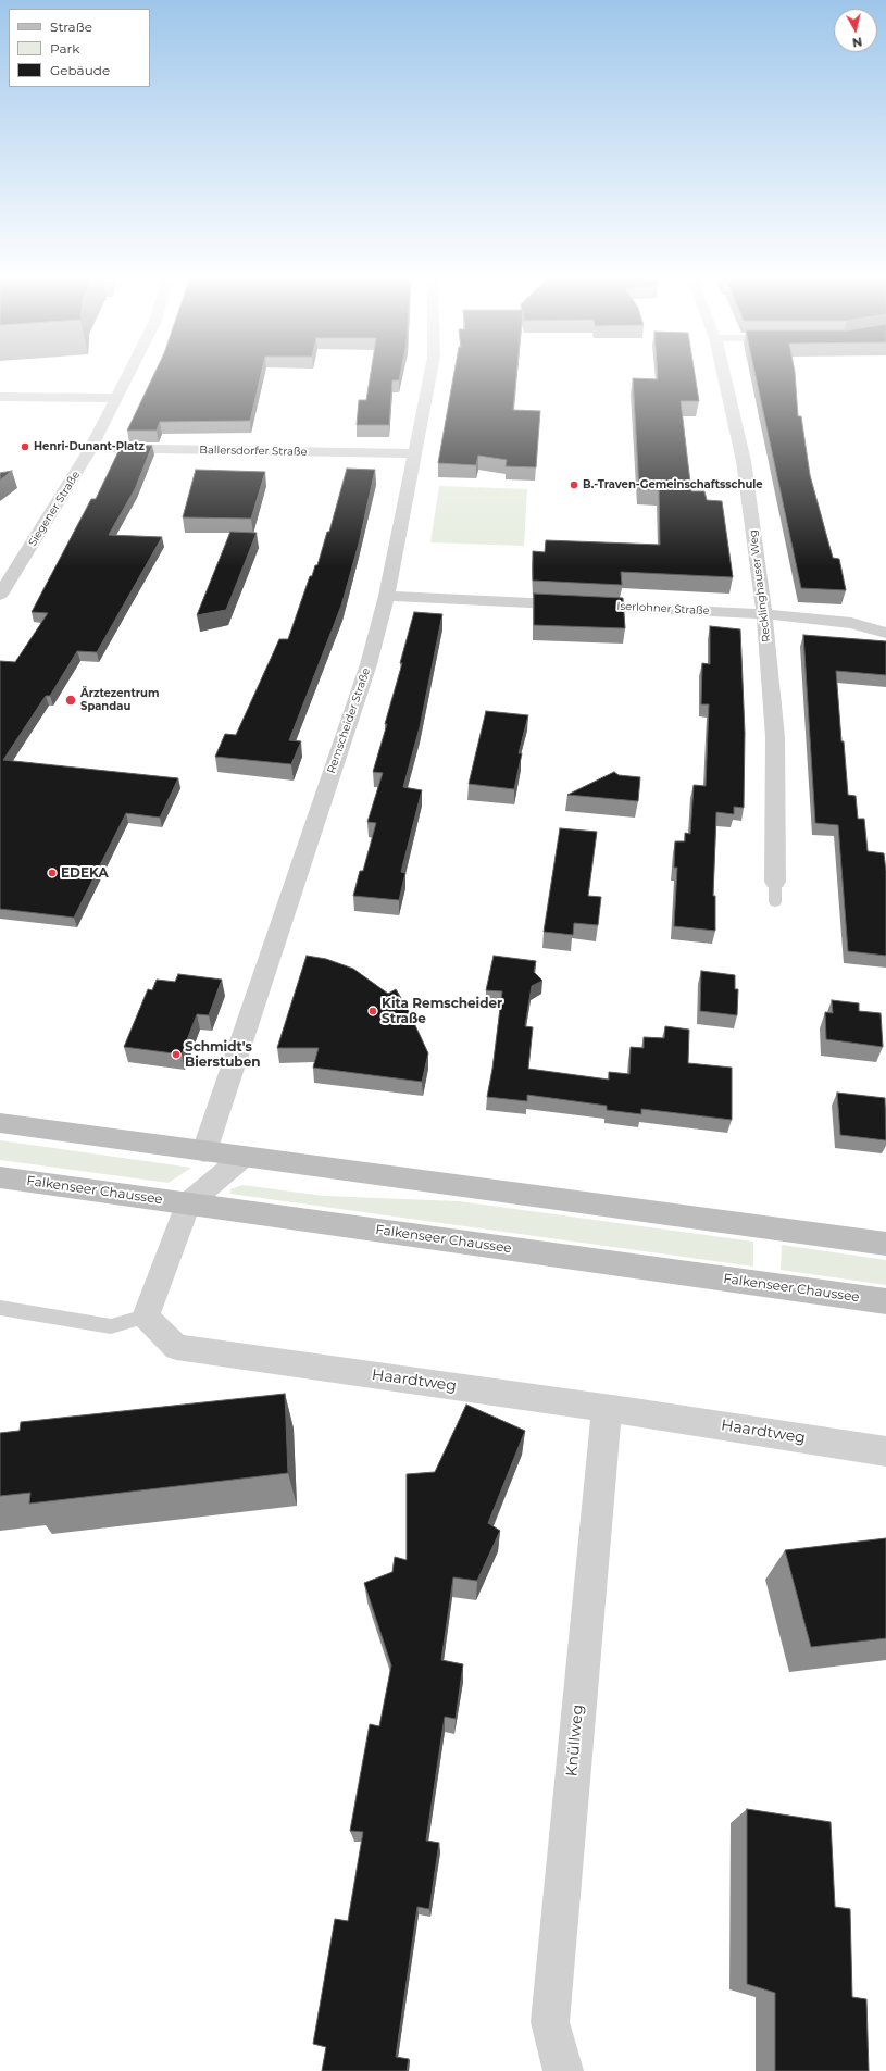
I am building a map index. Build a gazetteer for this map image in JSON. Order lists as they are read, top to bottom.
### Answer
{
  "streets": {
    "main road": ["Falkenseer Chaussee"],
    "street": [
      "Ballersdorfer Straße",
      "Siegener Straße",
      "Recklinghauser Weg",
      "Iserlohner Straße",
      "Remscheider Straße",
      "Haardtweg",
      "Knüllweg"
    ]
  },
  "crossings": [
    ["Ballersdorfer Straße", "Siegener Straße"],
    ["Ballersdorfer Straße", "Remscheider Straße"],
    ["Recklinghauser Weg", "Iserlohner Straße"],
    ["Iserlohner Straße", "Remscheider Straße"],
    ["Haardtweg", "Knüllweg"]
  ],
  "places": [
    "Henri-Dunant-Platz",
    "B.-Traven-Gemeinschaftsschule",
    "Ärztezentrum Spandau",
    "EDEKA",
    "Kita Remscheider Straße",
    "Schmidt's Bierstuben"
  ],
  "legend": ["Straße", "Park", "Gebäude"],
  "north": "bottom"
}
